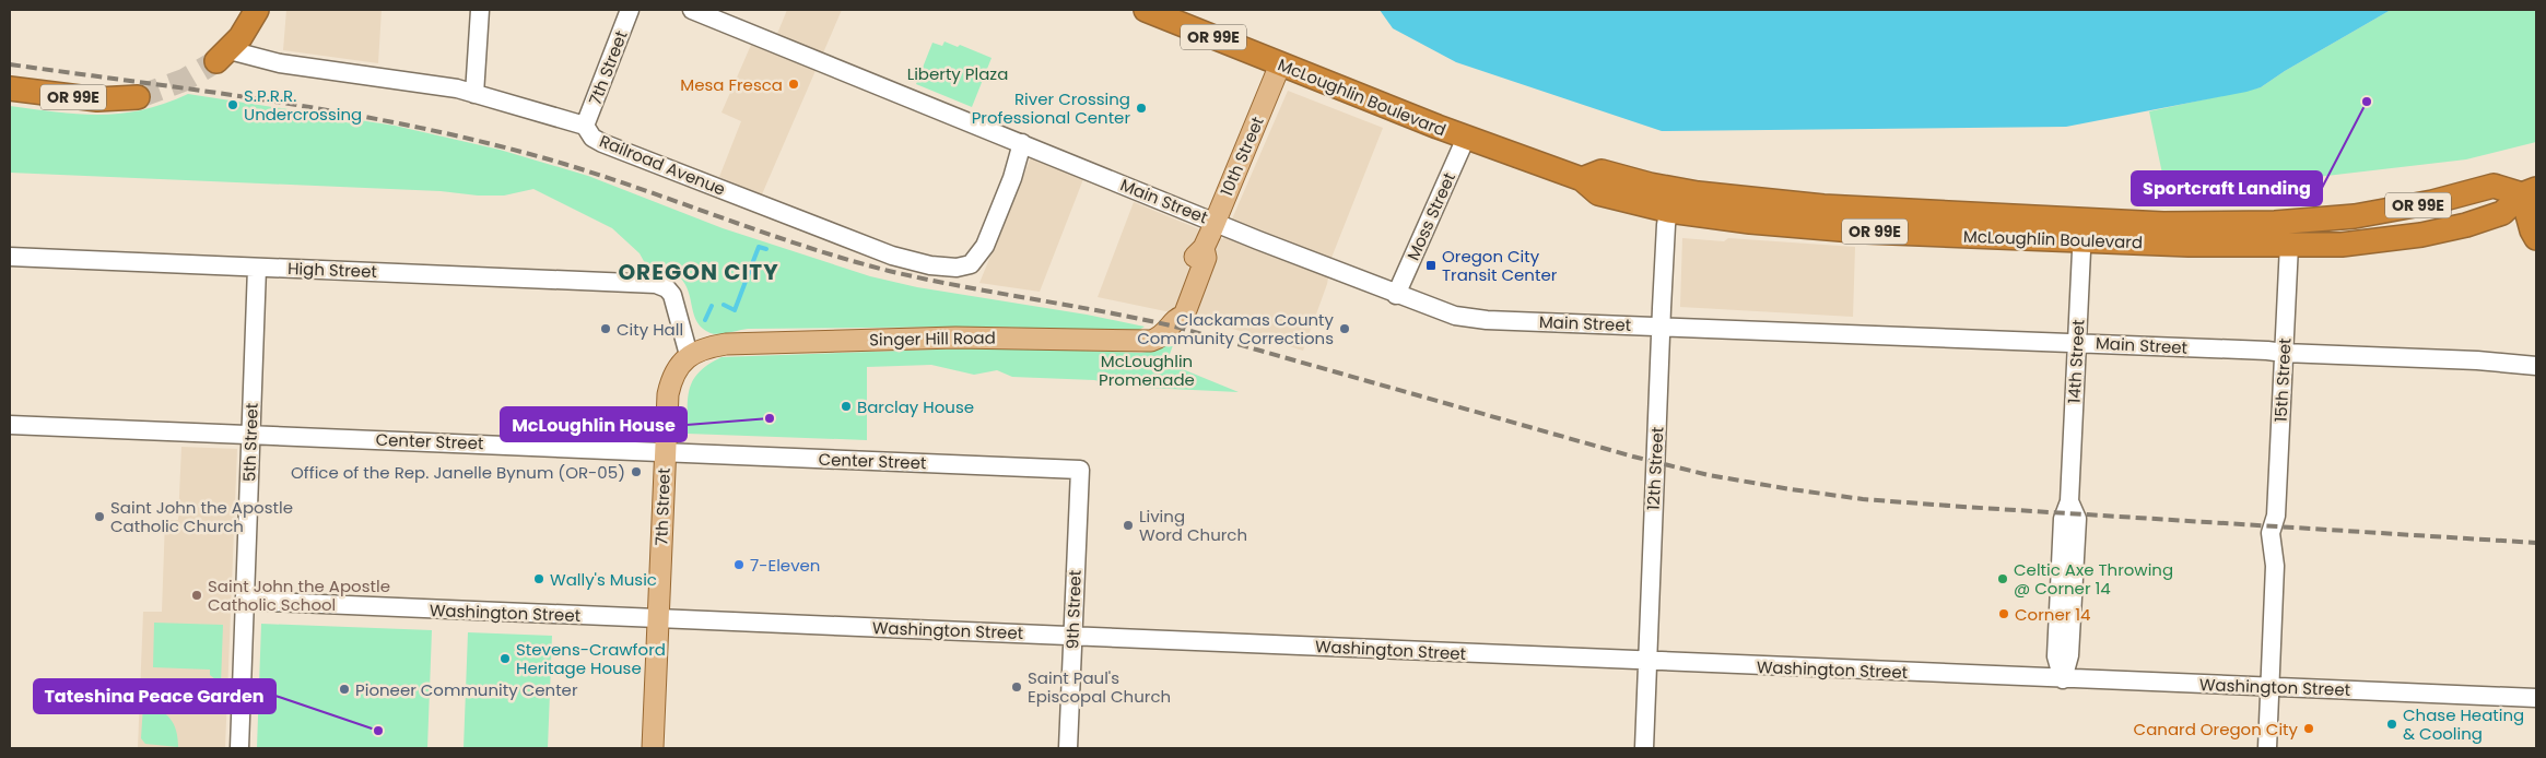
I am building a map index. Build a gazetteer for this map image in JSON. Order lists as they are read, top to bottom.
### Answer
{
  "streets": {
    "highway": ["OR 99E", "McLoughlin Boulevard"],
    "main road": ["7th Street", "10th Street", "Singer Hill Road"],
    "street": [
      "Railroad Avenue",
      "Main Street",
      "Moss Street",
      "High Street",
      "14th Street",
      "15th Street",
      "Center Street",
      "5th Street",
      "12th Street",
      "9th Street",
      "Washington Street"
    ]
  },
  "crossings": [
    ["7th Street", "Railroad Avenue"],
    ["7th Street", "High Street"],
    ["7th Street", "Singer Hill Road"],
    ["7th Street", "Center Street"],
    ["7th Street", "Washington Street"],
    ["McLoughlin Boulevard", "10th Street"],
    ["McLoughlin Boulevard", "Moss Street"],
    ["McLoughlin Boulevard", "14th Street"],
    ["McLoughlin Boulevard", "15th Street"],
    ["McLoughlin Boulevard", "12th Street"],
    ["10th Street", "Main Street"],
    ["10th Street", "Singer Hill Road"],
    ["Railroad Avenue", "Main Street"],
    ["Main Street", "Moss Street"],
    ["Main Street", "14th Street"],
    ["Main Street", "15th Street"],
    ["Main Street", "12th Street"],
    ["High Street", "Singer Hill Road"],
    ["High Street", "5th Street"],
    ["14th Street", "Washington Street"],
    ["15th Street", "Washington Street"],
    ["Center Street", "5th Street"],
    ["Center Street", "9th Street"],
    ["5th Street", "Washington Street"],
    ["12th Street", "Washington Street"],
    ["9th Street", "Washington Street"]
  ],
  "districts": ["OREGON CITY"],
  "parks": ["Liberty Plaza", "McLoughlin Promenade"],
  "places": {
    "other": [
      "Mesa Fresca",
      "Sportcraft Landing",
      "S.P.R.R. Undercrossing",
      "River Crossing Professional Center",
      "City Hall",
      "Clackamas County Community Corrections",
      "Barclay House",
      "McLoughlin House",
      "Office of the Rep. Janelle Bynum (OR-05)",
      "Saint John the Apostle Catholic Church",
      "Living Word Church",
      "7-Eleven",
      "Wally's Music",
      "Celtic Axe Throwing @ Corner 14",
      "Saint John the Apostle Catholic School",
      "Corner 14",
      "Stevens-Crawford Heritage House",
      "Saint Paul's Episcopal Church",
      "Pioneer Community Center",
      "Chase Heating & Cooling",
      "Canard Oregon City",
      "Tateshina Peace Garden"
    ],
    "transit": ["Oregon City Transit Center"]
  }
}
